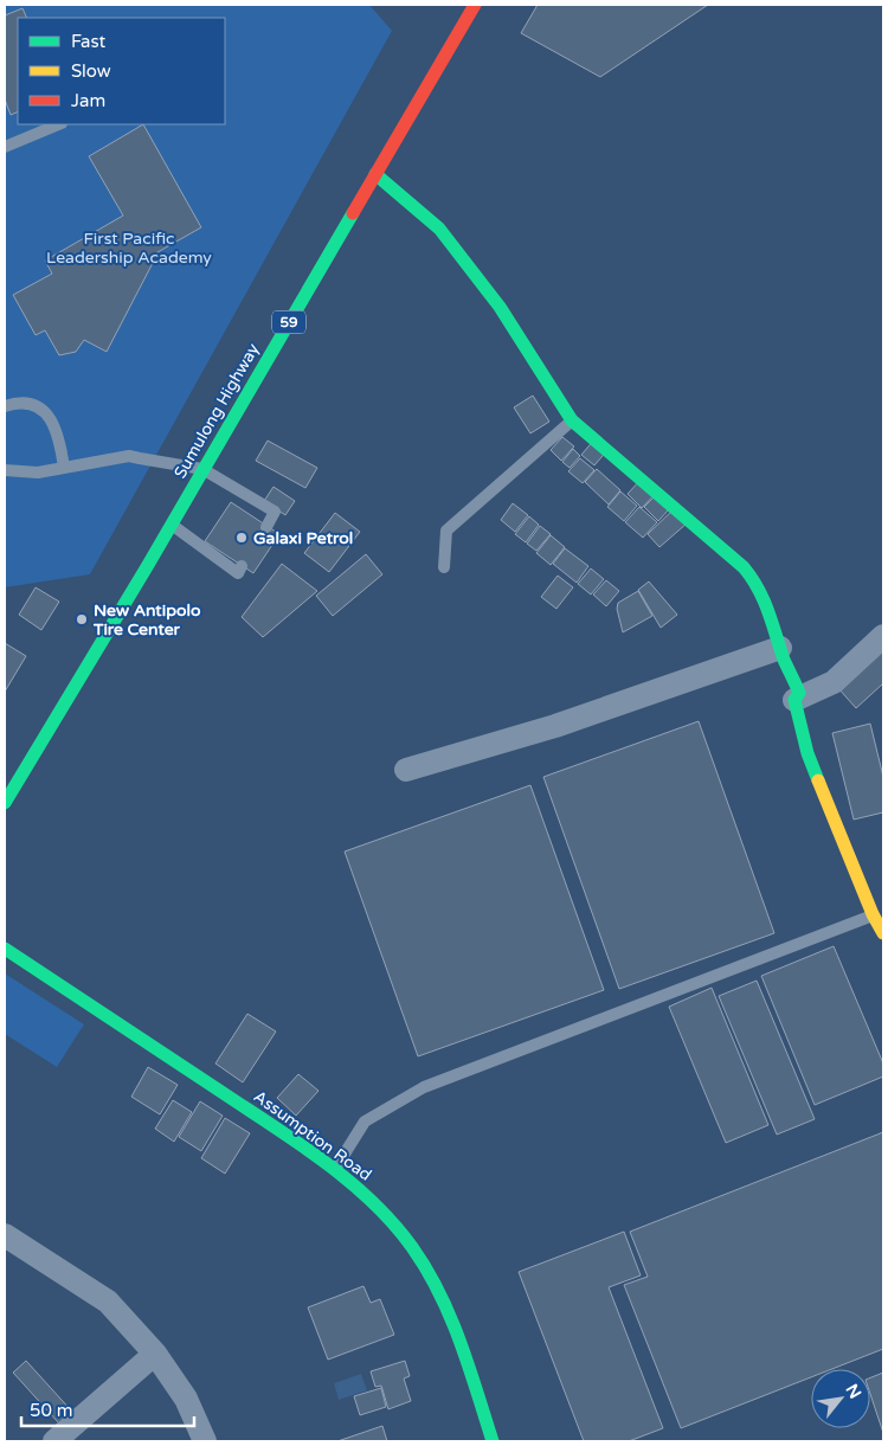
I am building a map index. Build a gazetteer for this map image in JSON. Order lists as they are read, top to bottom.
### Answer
{
  "streets": {
    "street": ["59", "Sumulong Highway", "Assumption Road"]
  },
  "parks": ["First Pacific Leadership Academy"],
  "places": ["Galaxi Petrol", "New Antipolo Tire Center"],
  "legend": ["Fast", "Slow", "Jam"],
  "scale_bar": "50 m",
  "north": "top right"
}
